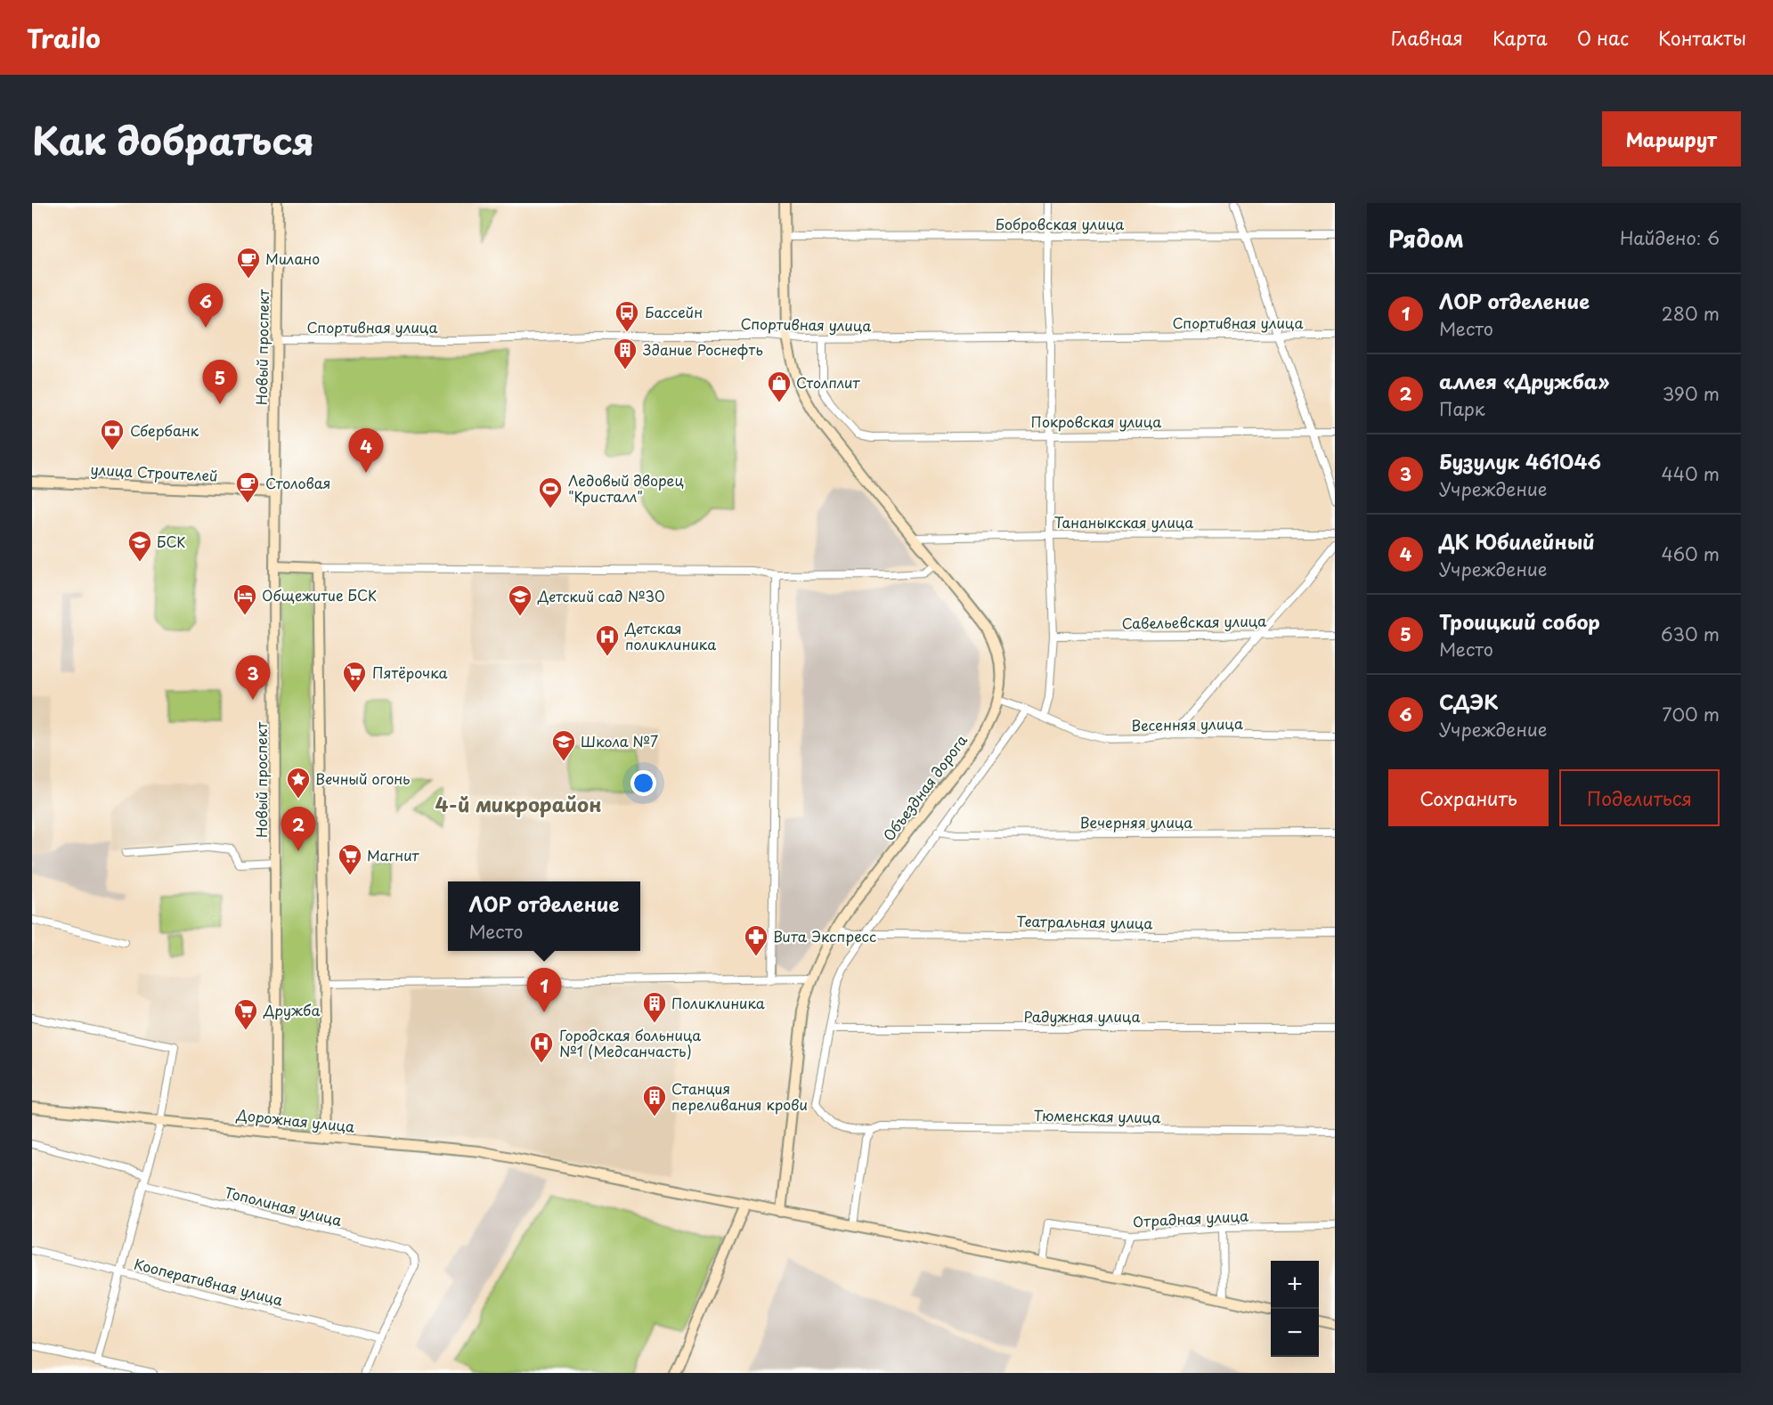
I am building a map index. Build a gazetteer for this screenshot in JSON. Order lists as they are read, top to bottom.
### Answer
{
  "streets": {
    "main road": [
      "Новый проспект",
      "улица Строителей",
      "Объездная дорога",
      "Дорожная улица"
    ],
    "street": [
      "Бобровская улица",
      "Спортивная улица",
      "Покровская улица",
      "Тананыкская улица",
      "Савельевская улица",
      "Весенняя улица",
      "Вечерняя улица",
      "Театральная улица",
      "Радужная улица",
      "Тюменская улица",
      "Тополиная улица",
      "Отрадная улица",
      "Кооперативная улица"
    ]
  },
  "crossings": [
    ["Бобровская улица", "Объездная дорога"],
    ["Спортивная улица", "Новый проспект"],
    ["Спортивная улица", "Покровская улица"],
    ["Спортивная улица", "Объездная дорога"],
    ["Новый проспект", "улица Строителей"],
    ["Новый проспект", "Дорожная улица"],
    ["Тананыкская улица", "Объездная дорога"],
    ["Весенняя улица", "Объездная дорога"],
    ["Объездная дорога", "Театральная улица"],
    ["Объездная дорога", "Дорожная улица"],
    ["Радужная улица", "Тюменская улица"],
    ["Дорожная улица", "Отрадная улица"],
    ["Тополиная улица", "Кооперативная улица"]
  ],
  "districts": ["4-й микрорайон"],
  "places": {
    "cafe": ["Милано", "Столовая"],
    "bus stop": ["Бассейн"],
    "building": ["Здание Роснефть", "Поликлиника", "Станция переливания крови"],
    "shop": ["Столплит"],
    "bank": ["Сбербанк"],
    "sports": ["Ледовый дворец \"Кристалл\""],
    "school or university": ["БСК", "Детский сад №30", "Школа №7"],
    "hotel": ["Общежитие БСК"],
    "hospital": ["Детская поликлиника", "Городская больница №1 (Медсанчасть)"],
    "supermarket": ["Пятёрочка", "Магнит", "Дружба"],
    "place": ["Вечный огонь"],
    "pharmacy": ["Вита Экспресс"]
  },
  "page": {
    "header": "Trailo",
    "nav": [
      "Главная",
      "Карта",
      "О нас",
      "Контакты"
    ],
    "title": "Как добраться",
    "buttons": [
      "Маршрут",
      ["Сохранить", "Поделиться"]
    ],
    "heading": ["Рядом", "Найдено: 6"],
    "list": [
      {
        "mark": "1",
        "name": "ЛОР отделение",
        "note": "Место",
        "value": "280 m"
      },
      {
        "mark": "2",
        "name": "аллея «Дружба»",
        "note": "Парк",
        "value": "390 m"
      },
      {
        "mark": "3",
        "name": "Бузулук 461046",
        "note": "Учреждение",
        "value": "440 m"
      },
      {
        "mark": "4",
        "name": "ДК Юбилейный",
        "note": "Учреждение",
        "value": "460 m"
      },
      {
        "mark": "5",
        "name": "Троицкий собор",
        "note": "Место",
        "value": "630 m"
      },
      {
        "mark": "6",
        "name": "СДЭК",
        "note": "Учреждение",
        "value": "700 m"
      }
    ],
    "pins": [
      "6",
      "5",
      "4",
      "3",
      "2",
      "1"
    ],
    "popup": ["ЛОР отделение", "Место"],
    "map_buttons": ["+", "−"]
  }
}
